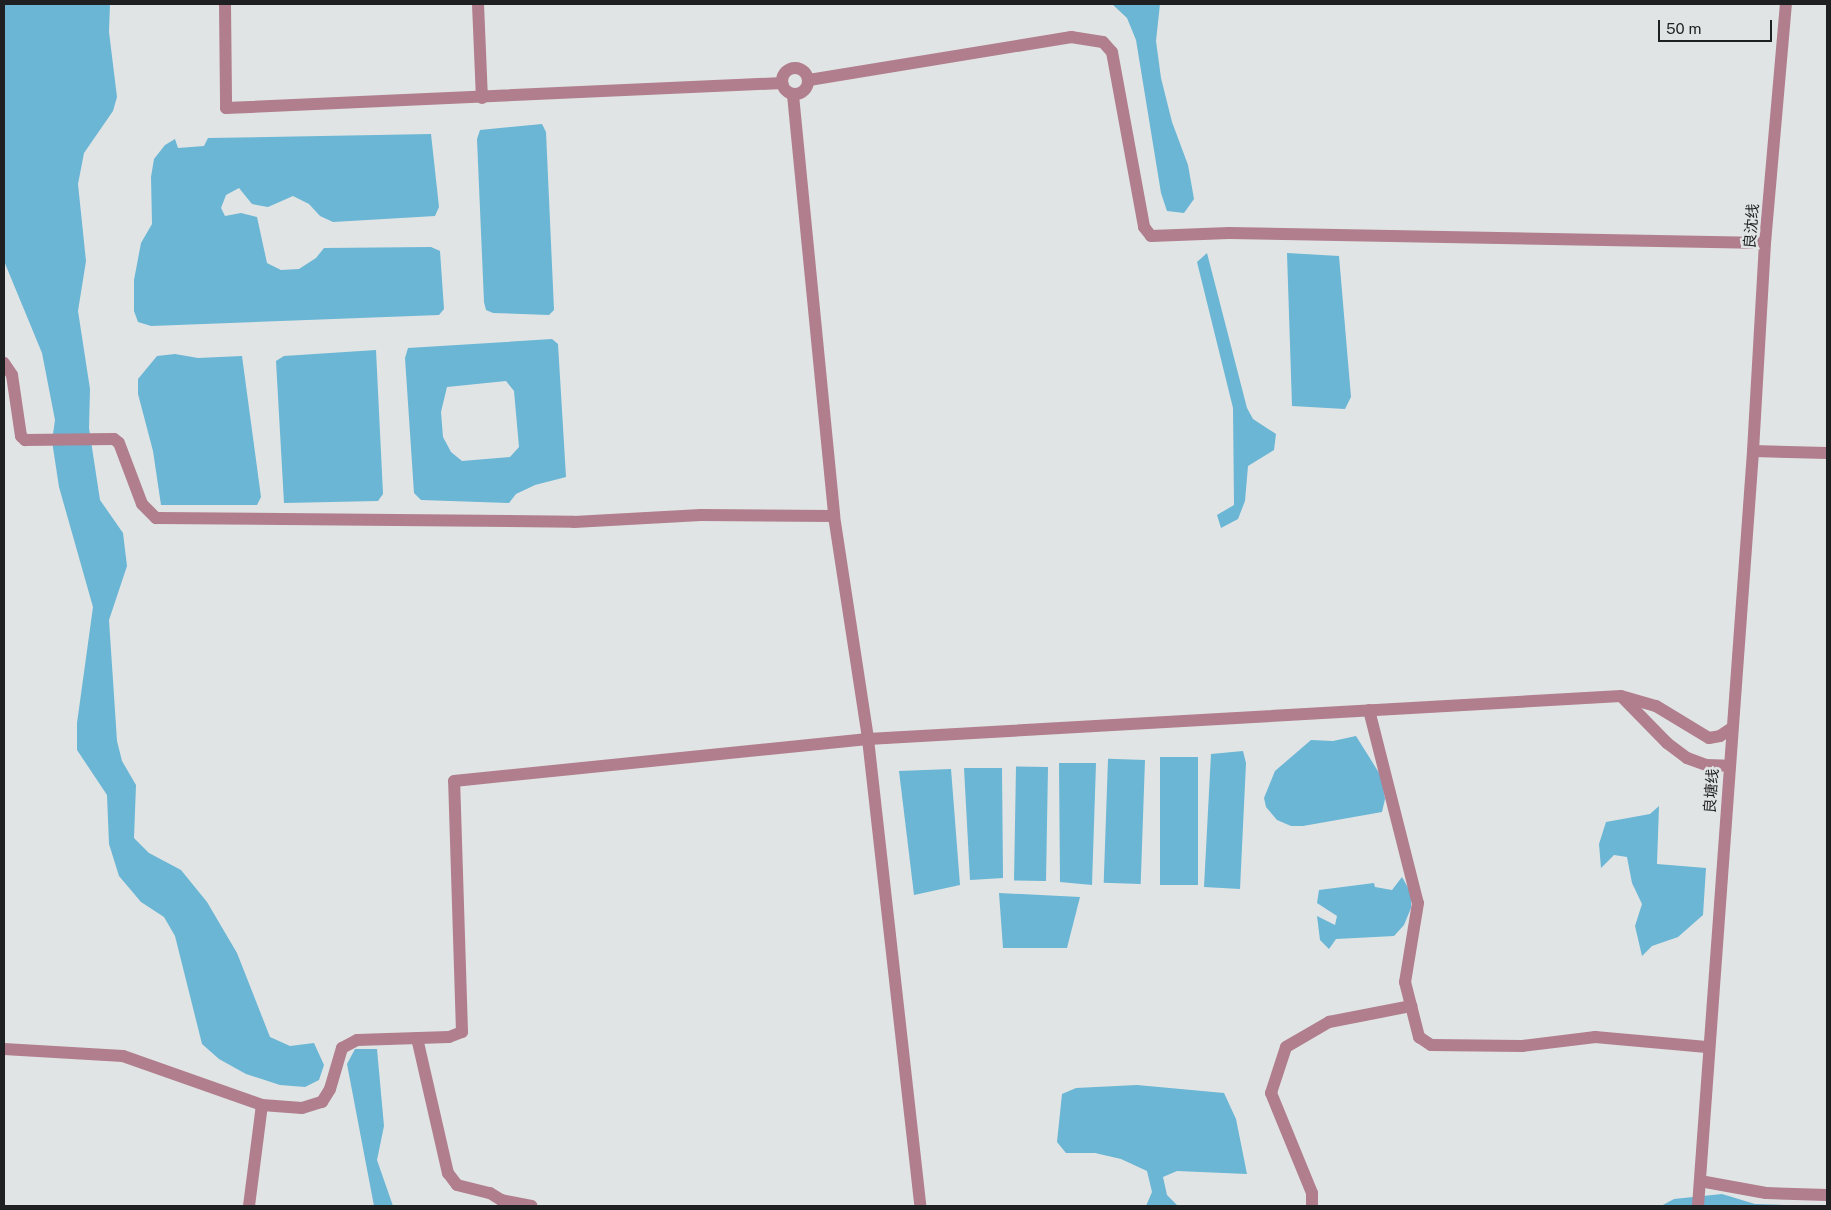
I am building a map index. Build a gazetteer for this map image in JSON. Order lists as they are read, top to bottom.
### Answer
{
  "streets": {
    "street": ["良沈线", "良塘线"]
  },
  "crossings": [
    ["良沈线", "良塘线"]
  ],
  "scale_bar": "50 m"
}
